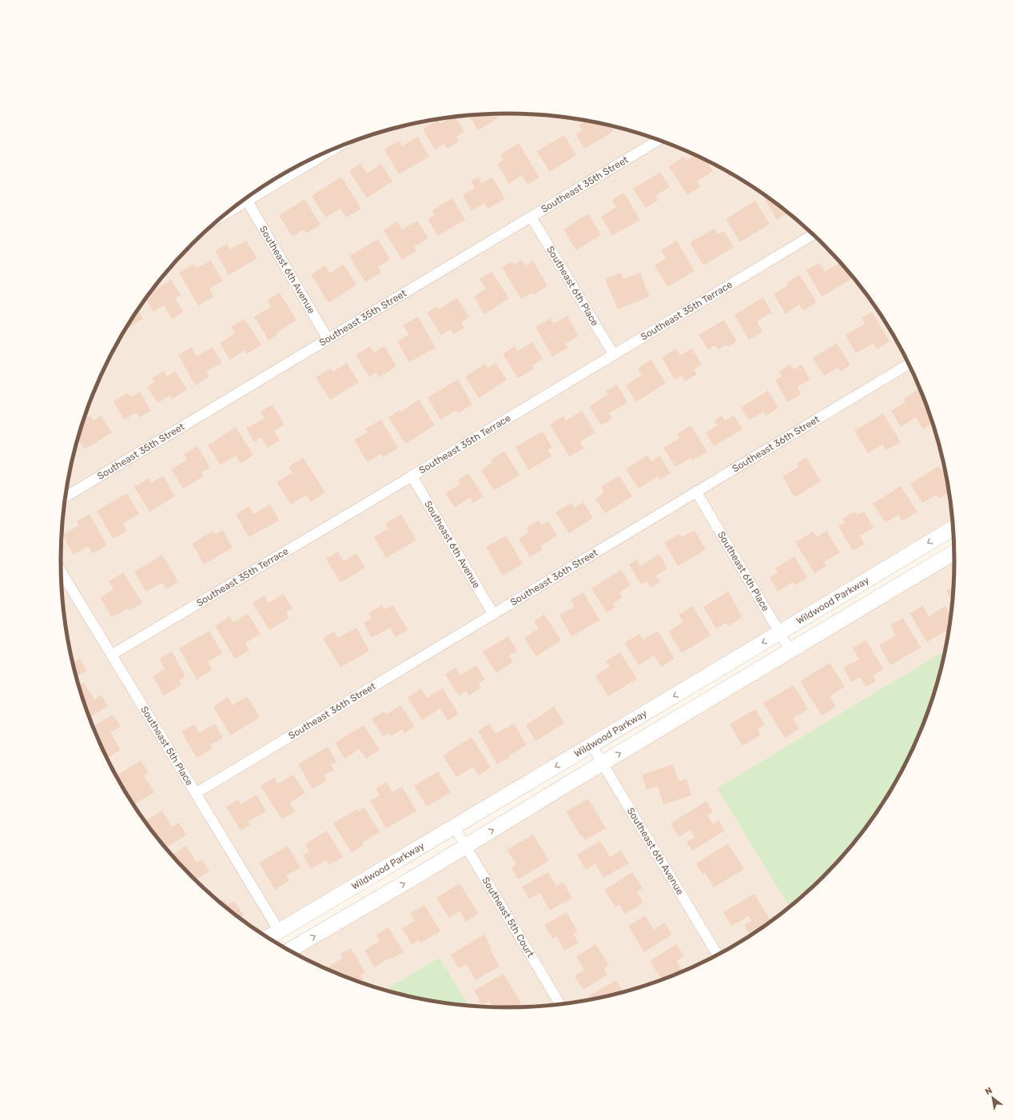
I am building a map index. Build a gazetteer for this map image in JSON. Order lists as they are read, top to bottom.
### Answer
{
  "streets": {
    "street": [
      "Southeast 35th Street",
      "Southeast 6th Avenue",
      "Southeast 6th Place",
      "Southeast 35th Terrace",
      "Southeast 36th Street",
      "Wildwood Parkway",
      "Southeast 5th Place",
      "Southeast 5th Court"
    ]
  },
  "crossings": [
    ["Southeast 35th Street", "Southeast 6th Avenue"],
    ["Southeast 35th Street", "Southeast 6th Place"],
    ["Southeast 6th Avenue", "Southeast 35th Terrace"],
    ["Southeast 6th Avenue", "Southeast 36th Street"],
    ["Southeast 6th Avenue", "Wildwood Parkway"],
    ["Southeast 6th Place", "Southeast 35th Terrace"],
    ["Southeast 6th Place", "Southeast 36th Street"],
    ["Southeast 6th Place", "Wildwood Parkway"],
    ["Southeast 35th Terrace", "Southeast 5th Place"],
    ["Southeast 36th Street", "Southeast 5th Place"],
    ["Wildwood Parkway", "Southeast 5th Place"],
    ["Wildwood Parkway", "Southeast 5th Court"]
  ],
  "north": "top left"
}
